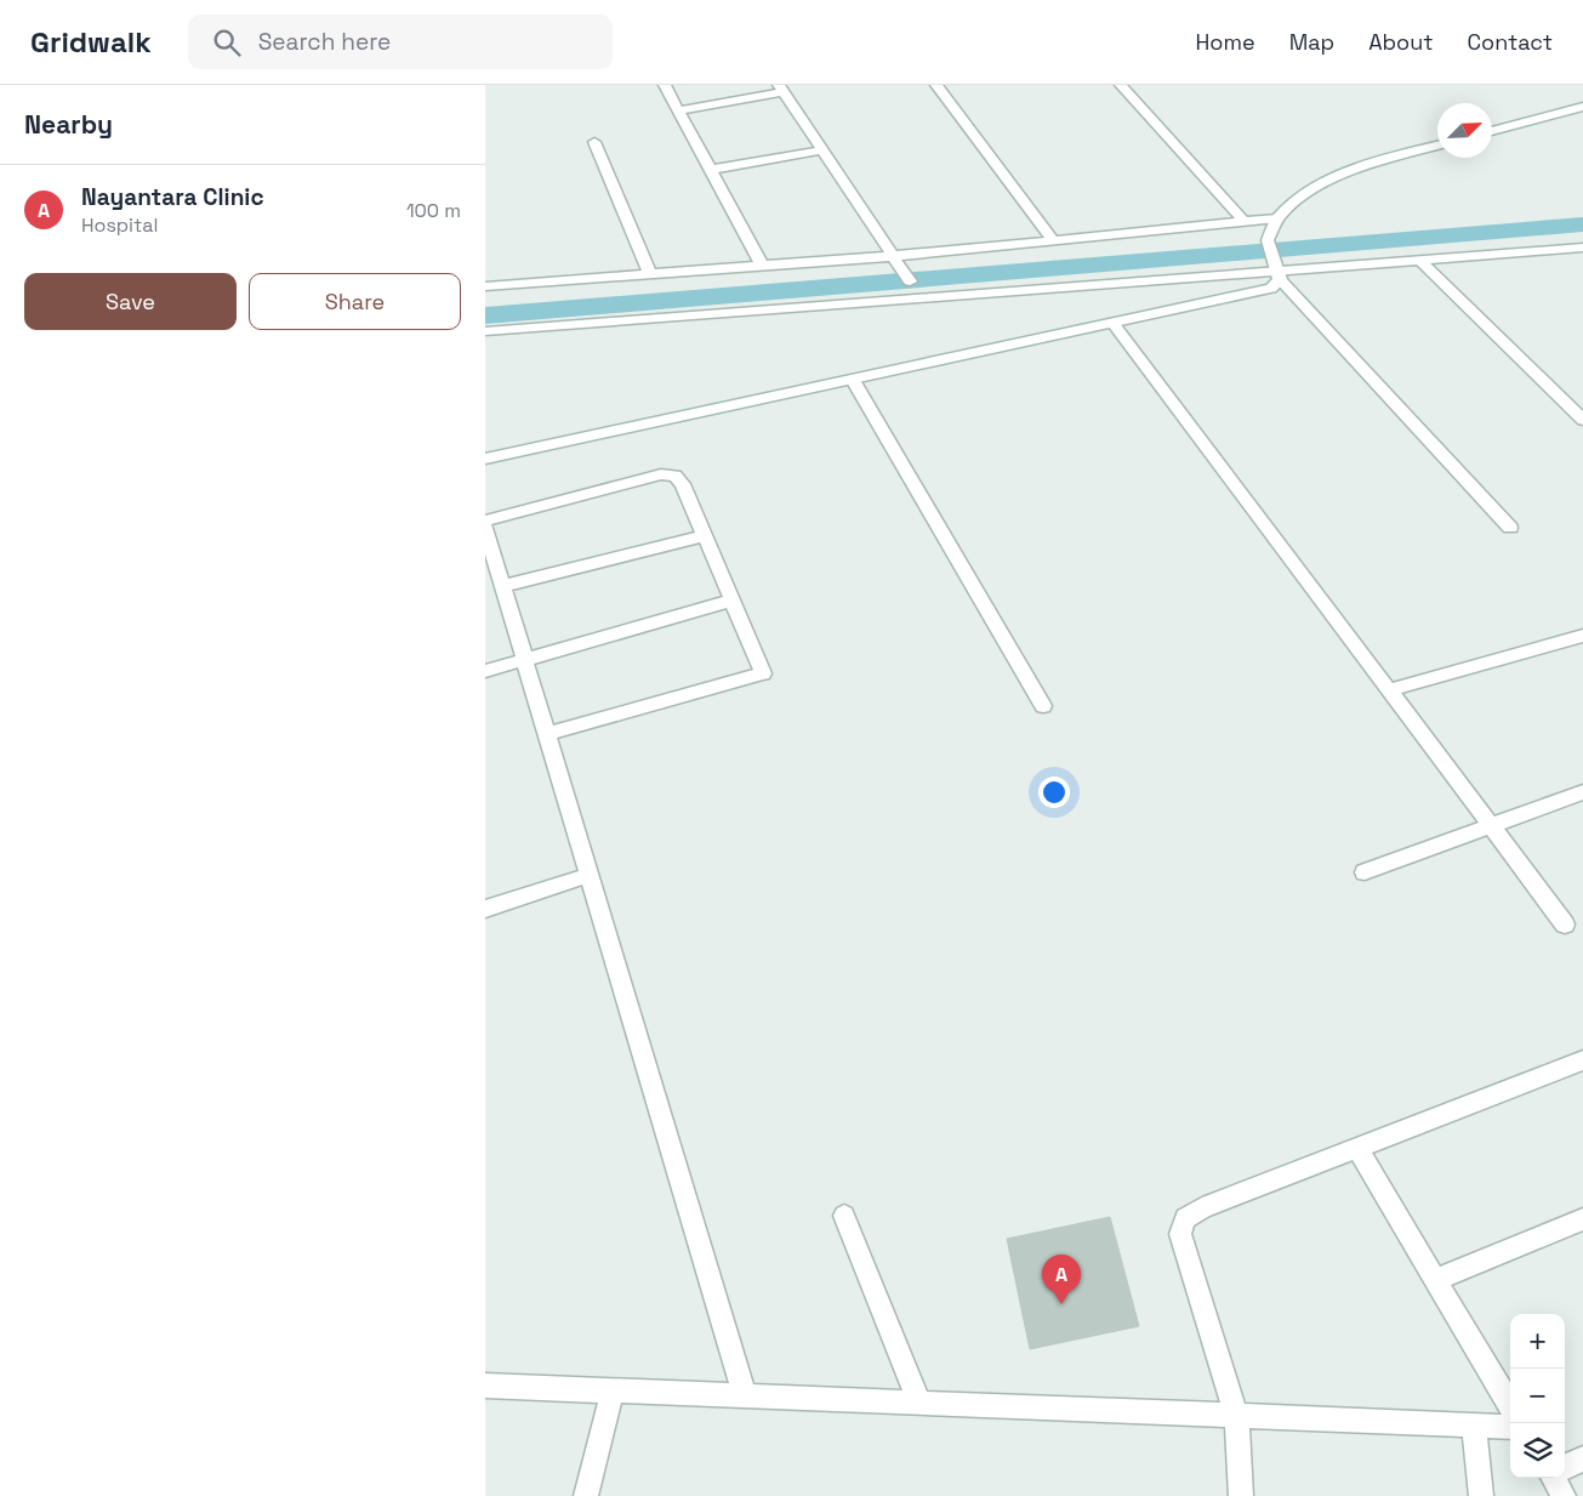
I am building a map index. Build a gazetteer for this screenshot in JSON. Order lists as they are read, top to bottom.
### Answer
{
  "north": "top right",
  "page": {
    "header": "Gridwalk",
    "search": "Search here",
    "nav": [
      "Home",
      "Map",
      "About",
      "Contact"
    ],
    "heading": "Nearby",
    "list": [
      {
        "mark": "A",
        "name": "Nayantara Clinic",
        "note": "Hospital",
        "value": "100 m"
      }
    ],
    "buttons": ["Save", "Share"],
    "pins": "A",
    "map_buttons": ["+", "−"]
  }
}
